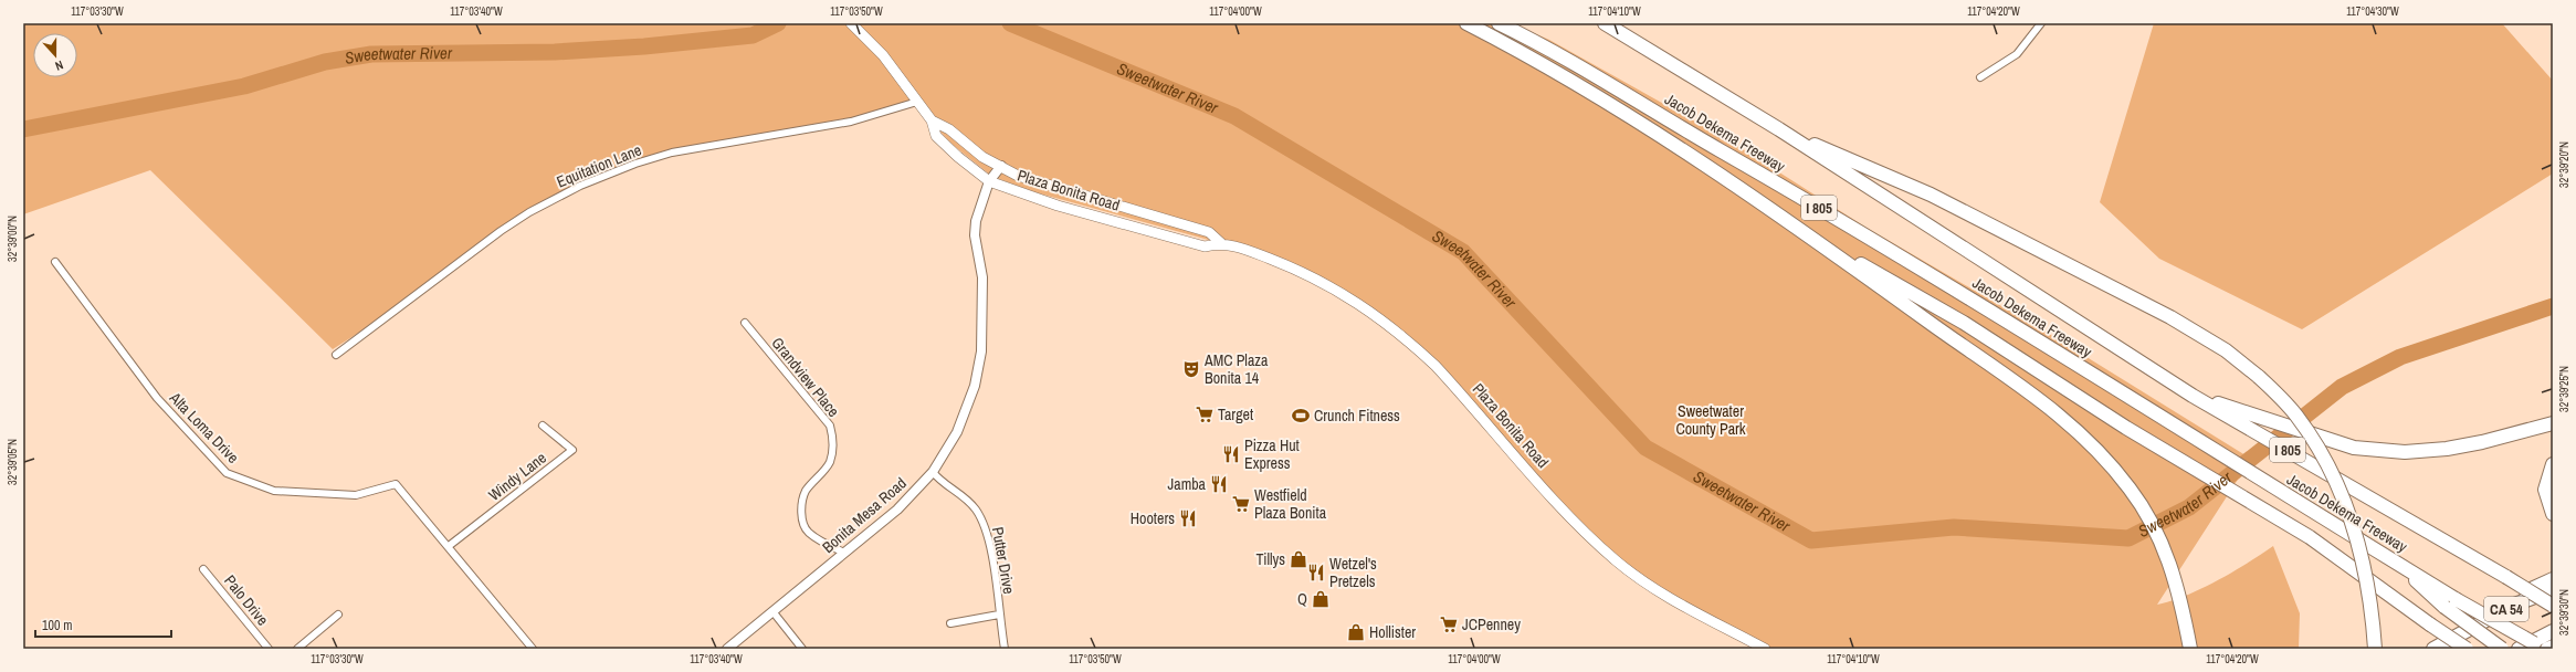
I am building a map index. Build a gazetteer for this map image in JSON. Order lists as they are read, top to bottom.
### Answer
{
  "streets": {
    "highway": ["Jacob Dekema Freeway", "I 805", "CA 54"],
    "main road": ["Plaza Bonita Road"],
    "street": [
      "Equitation Lane",
      "Grandview Place",
      "Alta Loma Drive",
      "Windy Lane",
      "Bonita Mesa Road",
      "Putter Drive",
      "Palo Drive"
    ]
  },
  "crossings": [
    ["Equitation Lane", "Plaza Bonita Road"],
    ["Plaza Bonita Road", "Bonita Mesa Road"],
    ["Grandview Place", "Bonita Mesa Road"],
    ["Alta Loma Drive", "Windy Lane"],
    ["Bonita Mesa Road", "Putter Drive"]
  ],
  "water": ["Sweetwater River"],
  "parks": ["Sweetwater County Park"],
  "places": {
    "theatre": ["AMC Plaza Bonita 14"],
    "supermarket": ["Target", "Westfield Plaza Bonita", "JCPenney"],
    "sports": ["Crunch Fitness"],
    "restaurant": [
      "Pizza Hut Express",
      "Jamba",
      "Hooters",
      "Wetzel's Pretzels"
    ],
    "shop": ["Tillys", "Q", "Hollister"]
  },
  "scale_bar": "100 m",
  "north": "bottom",
  "coordinates": [
    "117°03'30\"W",
    "117°03'40\"W",
    "117°03'50\"W",
    "117°04'00\"W",
    "117°04'10\"W",
    "117°04'20\"W",
    "117°04'30\"W",
    "32°39'20\"N",
    "32°39'00\"N",
    "32°39'25\"N",
    "32°39'05\"N",
    "32°39'30\"N"
  ]
}
